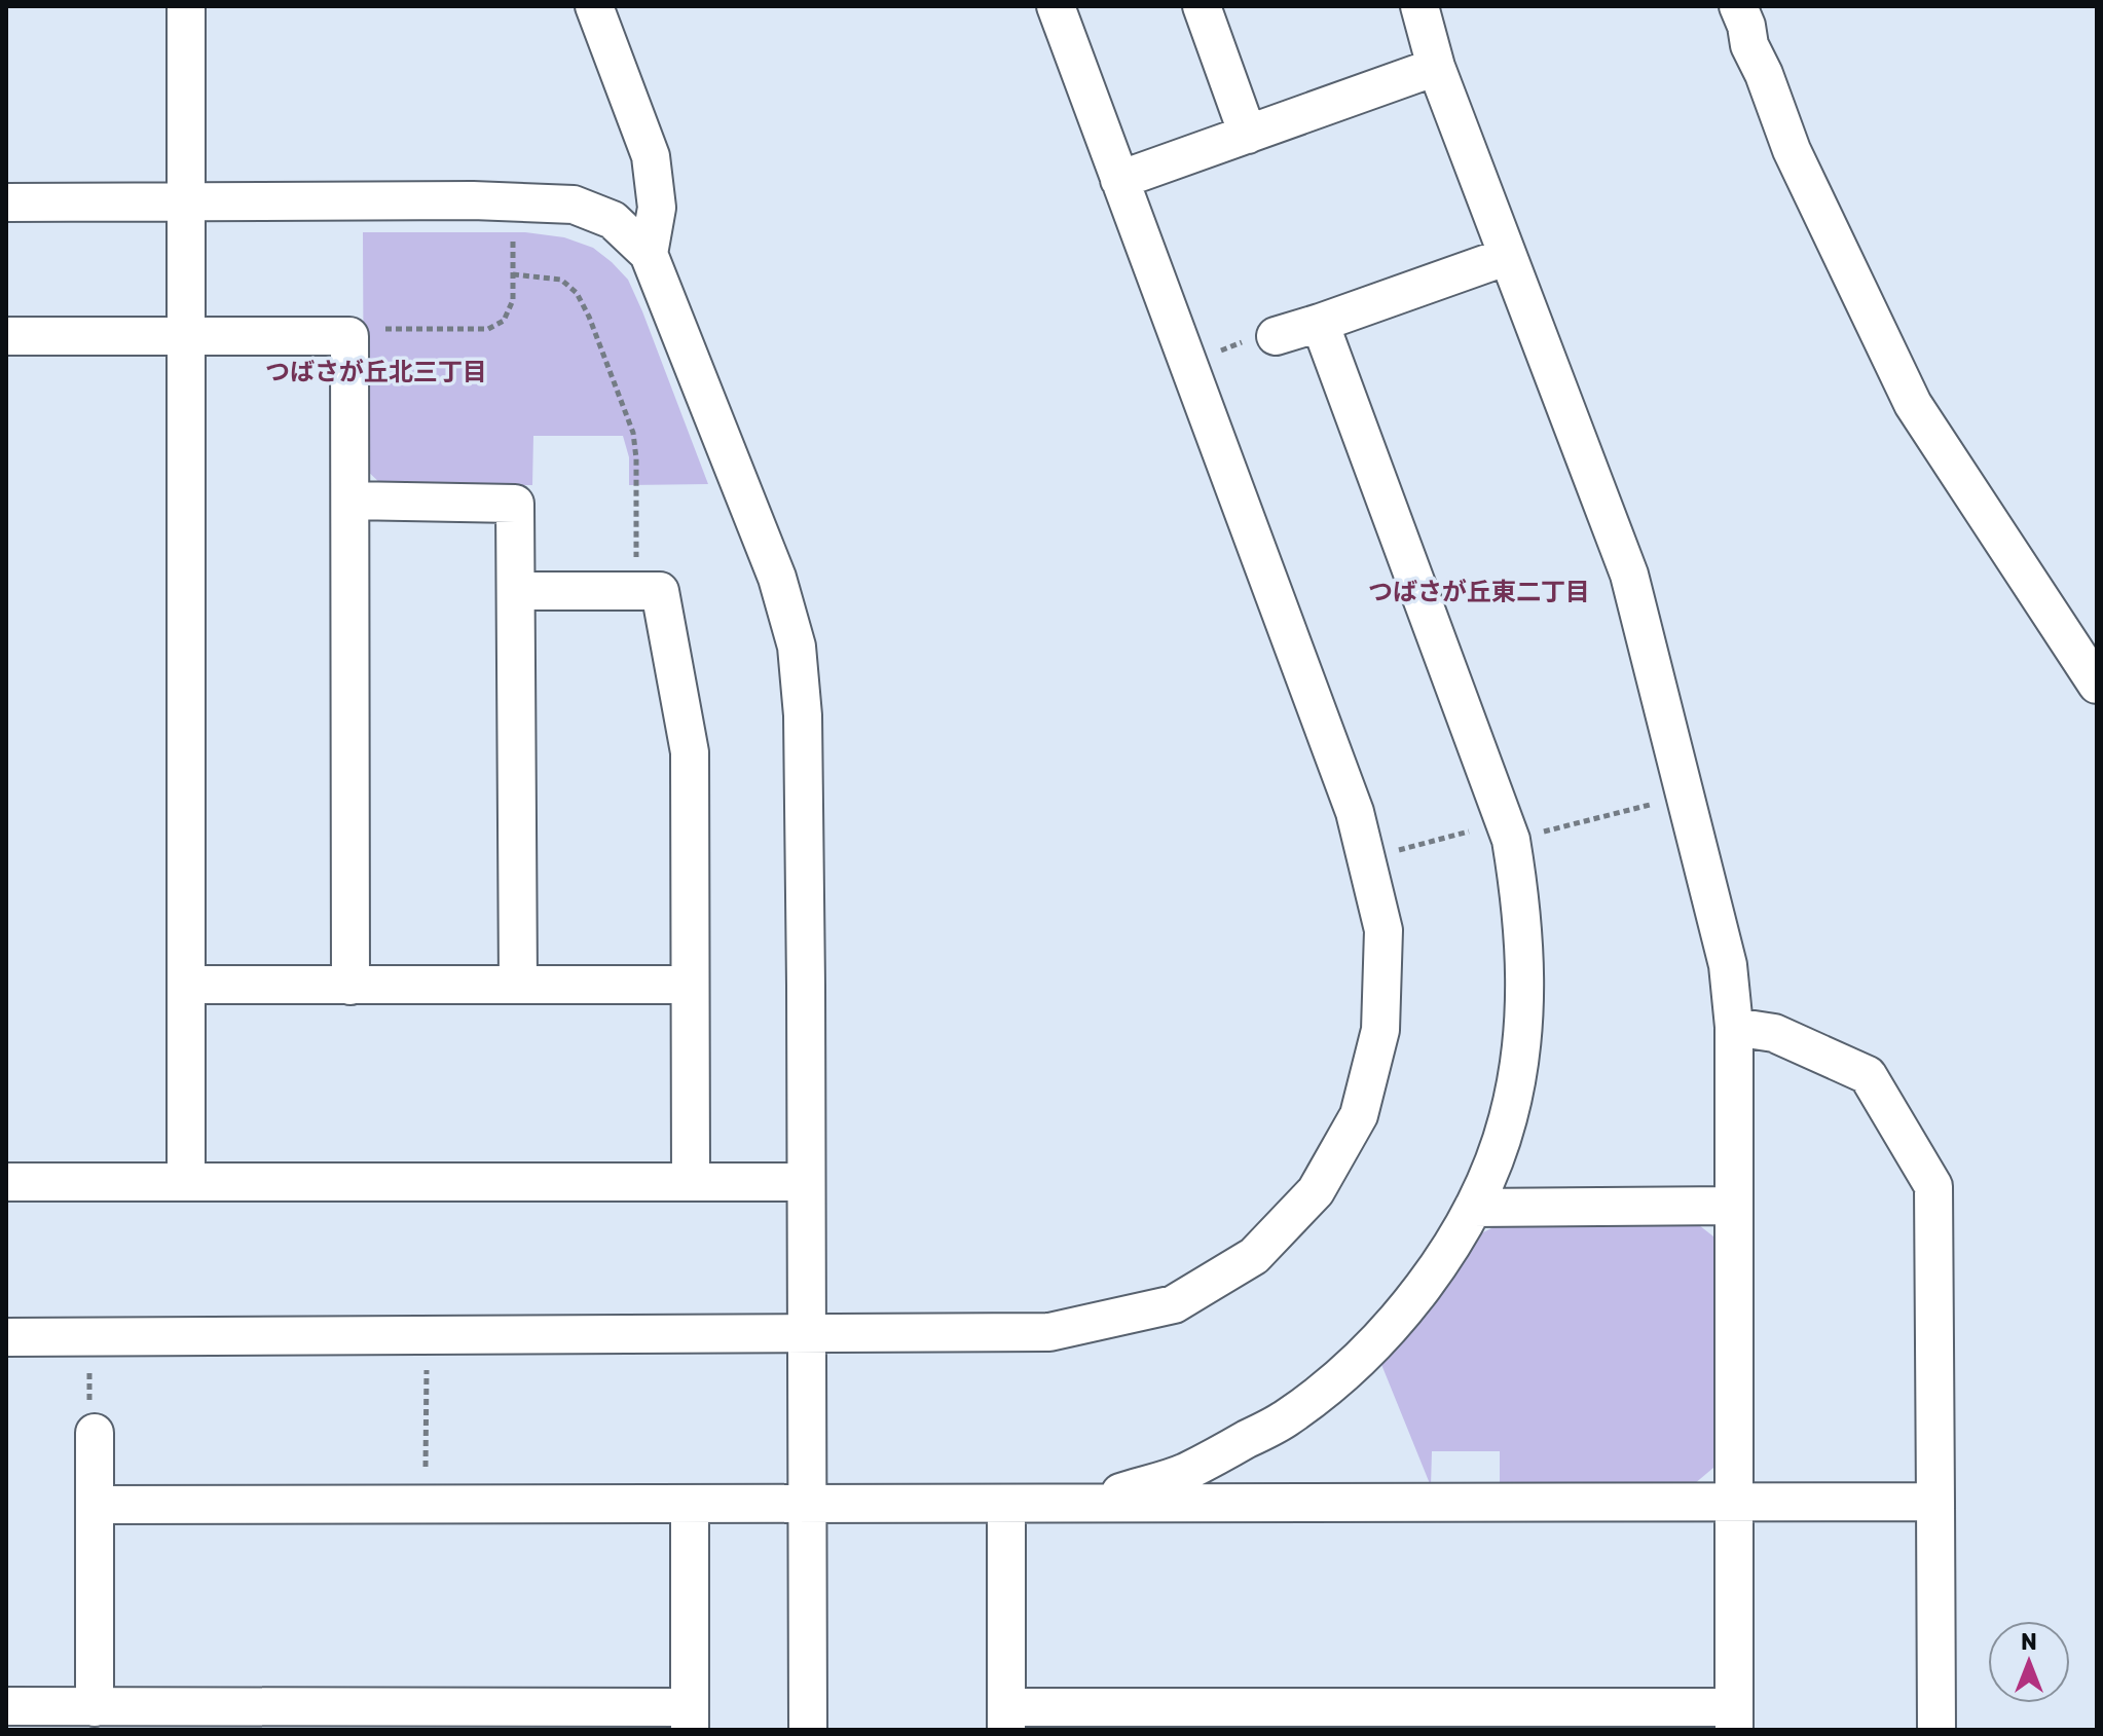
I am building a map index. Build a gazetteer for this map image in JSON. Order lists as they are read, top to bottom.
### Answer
{
  "districts": ["つばさが丘北三丁目", "つばさが丘東二丁目"],
  "north": "top"
}
